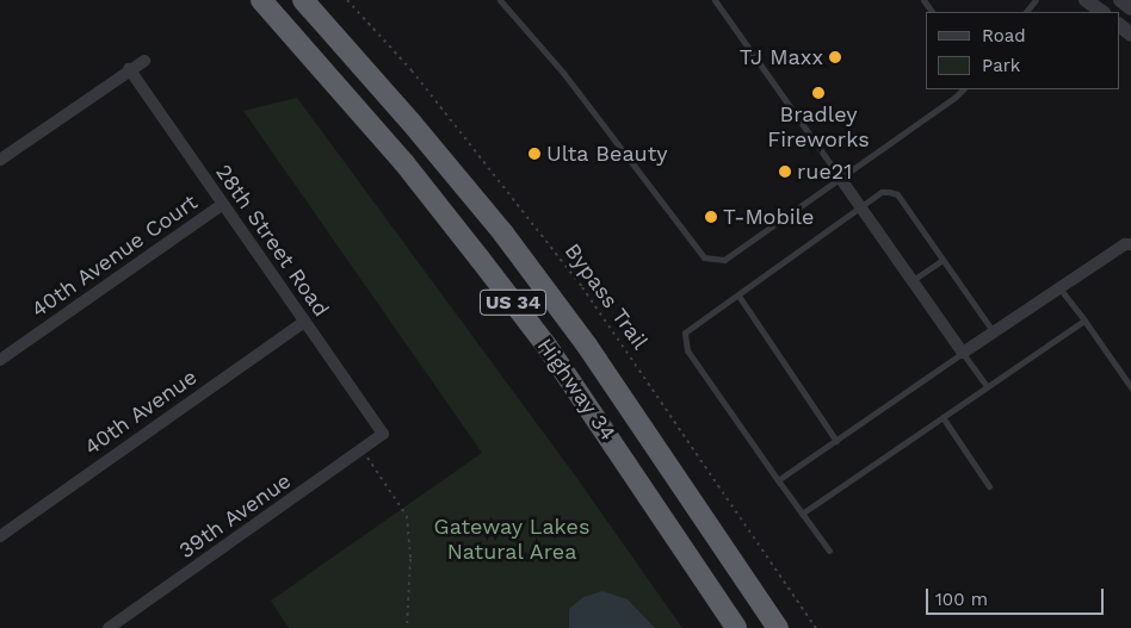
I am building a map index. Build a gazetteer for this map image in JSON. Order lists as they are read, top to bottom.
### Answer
{
  "streets": {
    "highway": ["US 34", "Highway 34"],
    "street": [
      "28th Street Road",
      "40th Avenue Court",
      "40th Avenue",
      "39th Avenue"
    ],
    "path": ["Bypass Trail"]
  },
  "crossings": [
    ["28th Street Road", "40th Avenue Court"],
    ["28th Street Road", "40th Avenue"],
    ["28th Street Road", "39th Avenue"]
  ],
  "parks": ["Gateway Lakes Natural Area"],
  "places": [
    "TJ Maxx",
    "Bradley Fireworks",
    "Ulta Beauty",
    "rue21",
    "T-Mobile"
  ],
  "legend": ["Road", "Park"],
  "scale_bar": "100 m"
}
